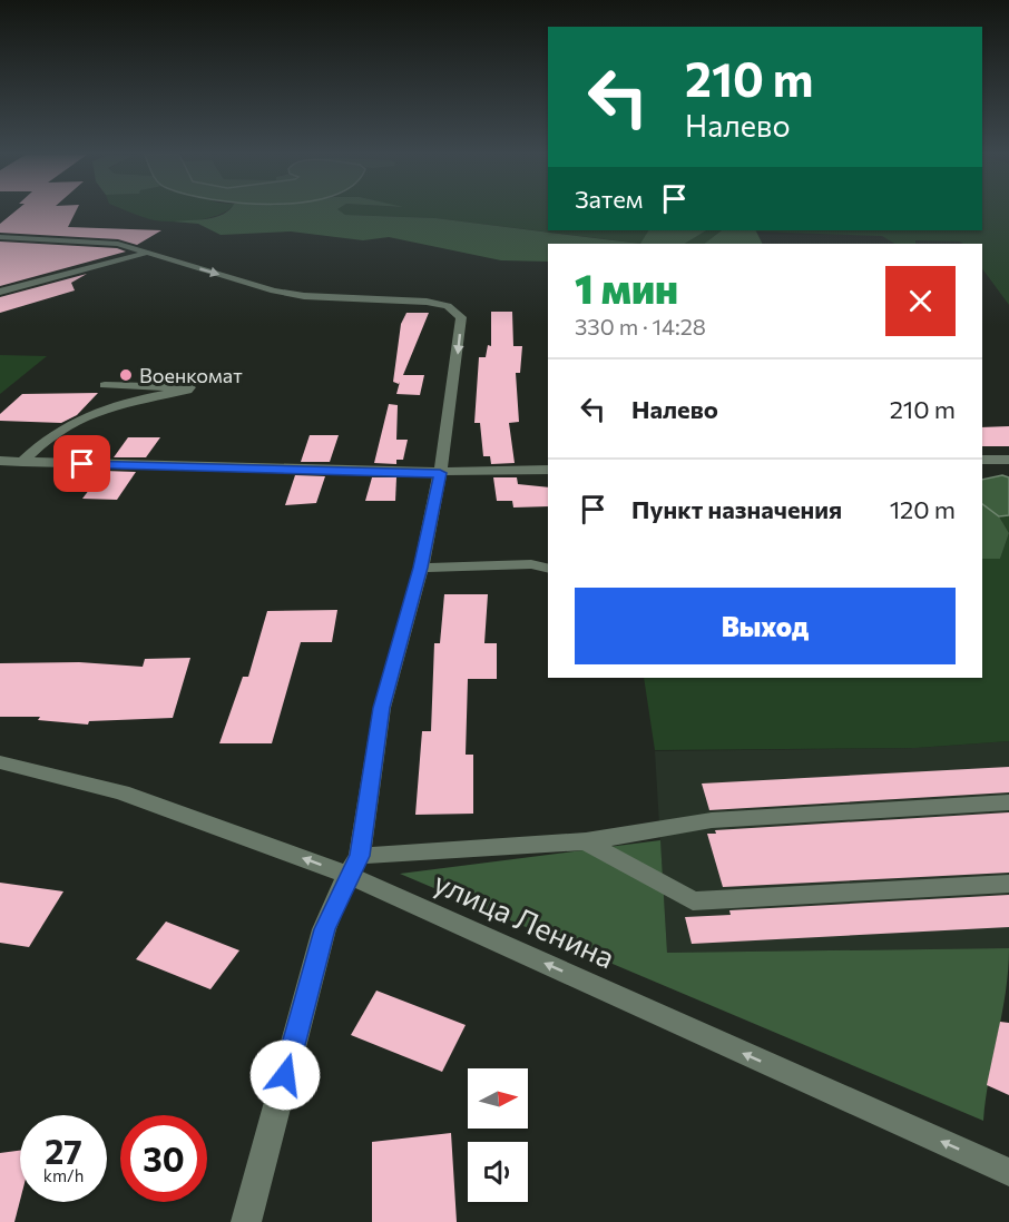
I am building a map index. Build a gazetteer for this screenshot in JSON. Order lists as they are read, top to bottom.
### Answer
{
  "streets": {
    "street": ["улица Ленина"]
  },
  "one_way": ["улица Ленина"],
  "places": ["Военкомат"],
  "north": "right",
  "page": {
    "turn": ["210 m", "Налево"],
    "then": "Затем",
    "heading": ["1 мин", "330 m · 14:28"],
    "list": [
      {
        "name": "Налево",
        "value": "210 m"
      },
      {
        "name": "Пункт назначения",
        "value": "120 m"
      }
    ],
    "buttons": "Выход",
    "speed": "27 km/h",
    "limit": "30"
  }
}
